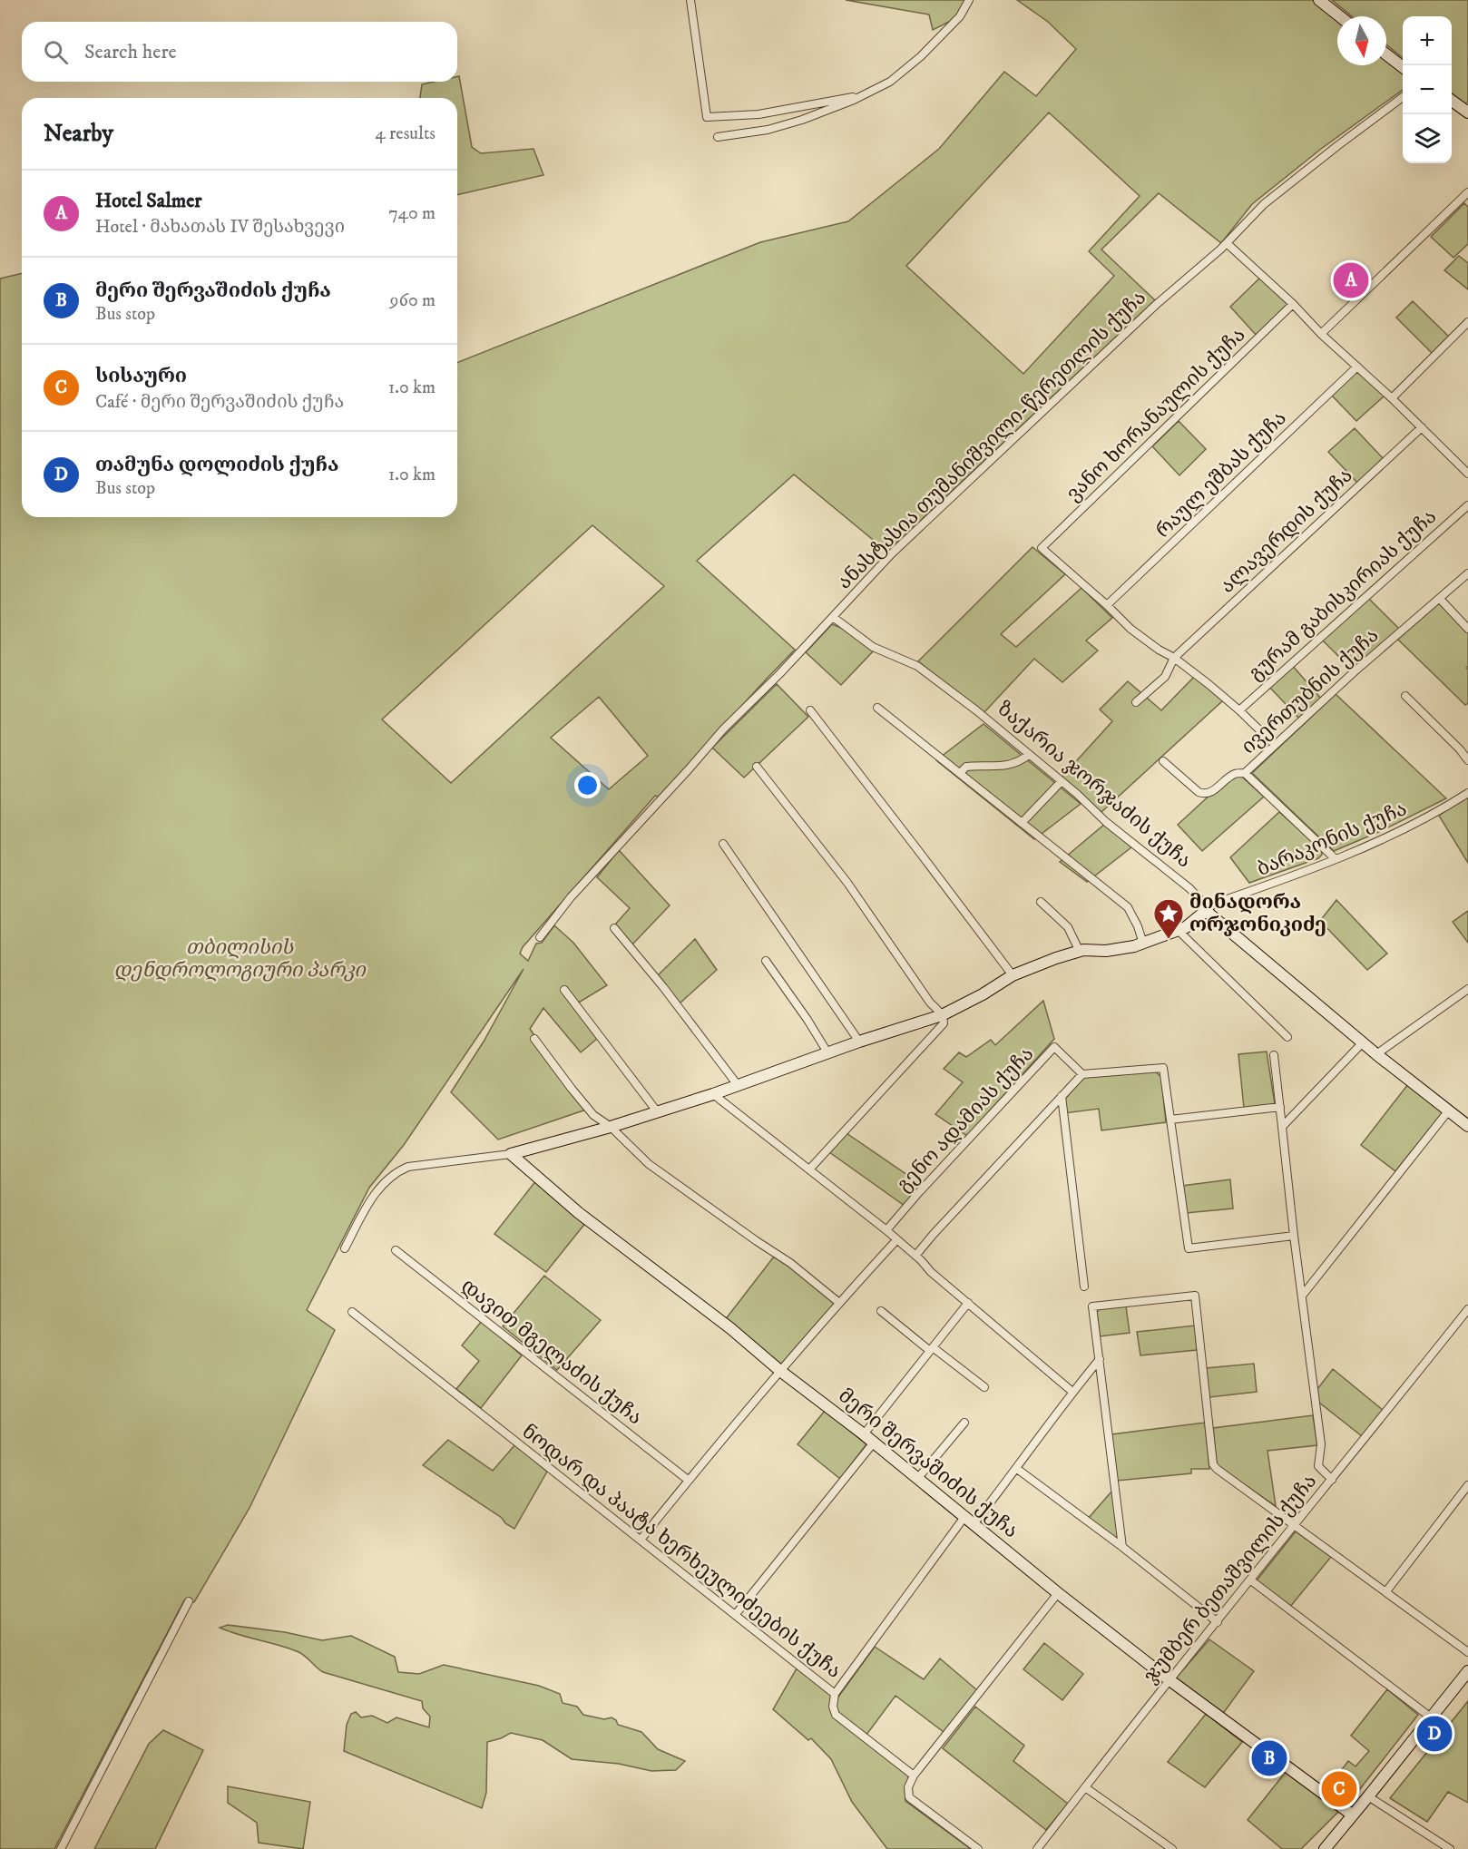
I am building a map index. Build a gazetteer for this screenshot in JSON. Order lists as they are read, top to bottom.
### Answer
{
  "streets": {
    "street": [
      "ვანო ხორანაულის ქუჩა",
      "ანასტასია თუმანიშვილი-წერეთლის ქუჩა",
      "რაულ ეშბას ქუჩა",
      "ალავერდის ქუჩა",
      "გურამ გაბისკირიას ქუჩა",
      "ივერთუბნის ქუჩა",
      "ზაქარია ჯორჯაძის ქუჩა",
      "ბარაკონის ქუჩა",
      "გენო ადამიას ქუჩა",
      "დავით მგელაძის ქუჩა",
      "მერი შერვაშიძის ქუჩა",
      "ნოდარ და პაატა ხერხეულიძეების ქუჩა",
      "ჯუმბერ ბეთაშვილის ქუჩა"
    ]
  },
  "crossings": [
    ["ვანო ხორანაულის ქუჩა", "რაულ ეშბას ქუჩა"],
    ["ანასტასია თუმანიშვილი-წერეთლის ქუჩა", "ზაქარია ჯორჯაძის ქუჩა"],
    ["ივერთუბნის ქუჩა", "ბარაკონის ქუჩა"],
    ["ზაქარია ჯორჯაძის ქუჩა", "ბარაკონის ქუჩა"],
    ["მერი შერვაშიძის ქუჩა", "ჯუმბერ ბეთაშვილის ქუჩა"]
  ],
  "parks": ["თბილისის დენდროლოგიური პარკი"],
  "places": {
    "place": ["მინადორა ორჯონიკიძე"]
  },
  "north": "bottom",
  "page": {
    "map_buttons": ["+", "−"],
    "search": "Search here",
    "heading": ["Nearby", "4 results"],
    "list": [
      {
        "mark": "A",
        "name": "Hotel Salmer",
        "note": "Hotel · მახათას IV შესახვევი",
        "value": "740 m"
      },
      {
        "mark": "B",
        "name": "მერი შერვაშიძის ქუჩა",
        "note": "Bus stop",
        "value": "960 m"
      },
      {
        "mark": "C",
        "name": "სისაური",
        "note": "Café · მერი შერვაშიძის ქუჩა",
        "value": "1.0 km"
      },
      {
        "mark": "D",
        "name": "თამუნა დოლიძის ქუჩა",
        "note": "Bus stop",
        "value": "1.0 km"
      }
    ],
    "pins": [
      "A",
      "D",
      "B",
      "C"
    ]
  }
}
